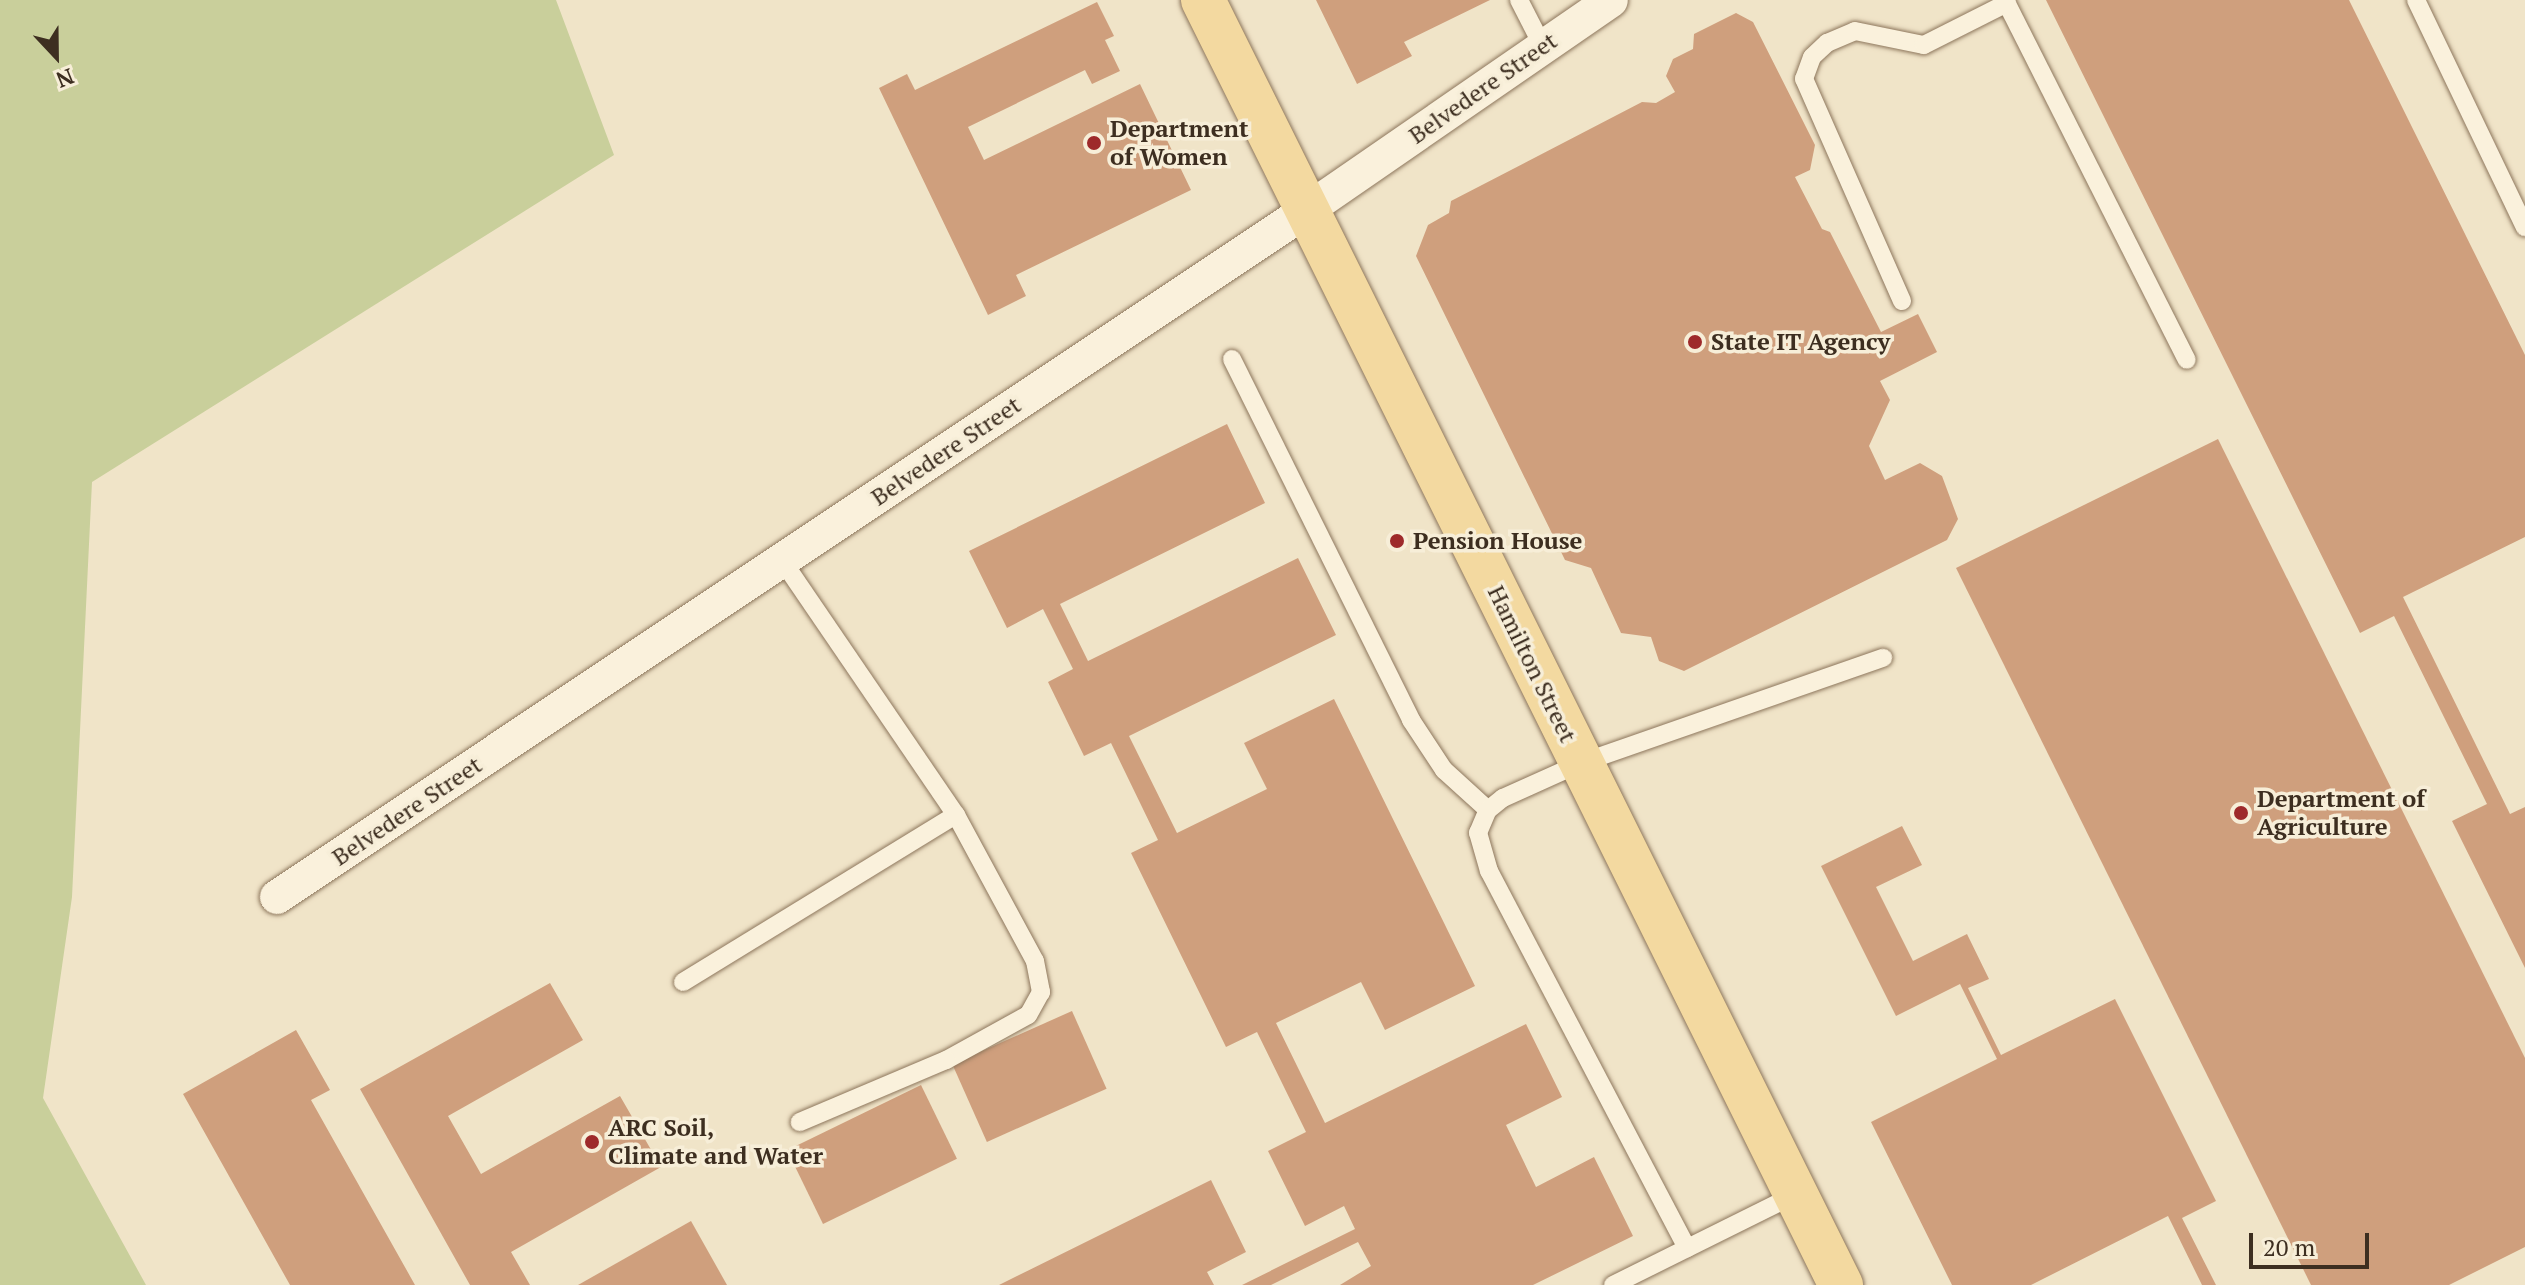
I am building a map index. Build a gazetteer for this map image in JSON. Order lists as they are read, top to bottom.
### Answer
{
  "streets": {
    "main road": ["Hamilton Street"],
    "street": ["Belvedere Street"]
  },
  "crossings": [
    ["Belvedere Street", "Hamilton Street"]
  ],
  "places": [
    "Department of Women",
    "State IT Agency",
    "Pension House",
    "Department of Agriculture",
    "ARC Soil, Climate and Water"
  ],
  "scale_bar": "20 m",
  "north": "bottom"
}
